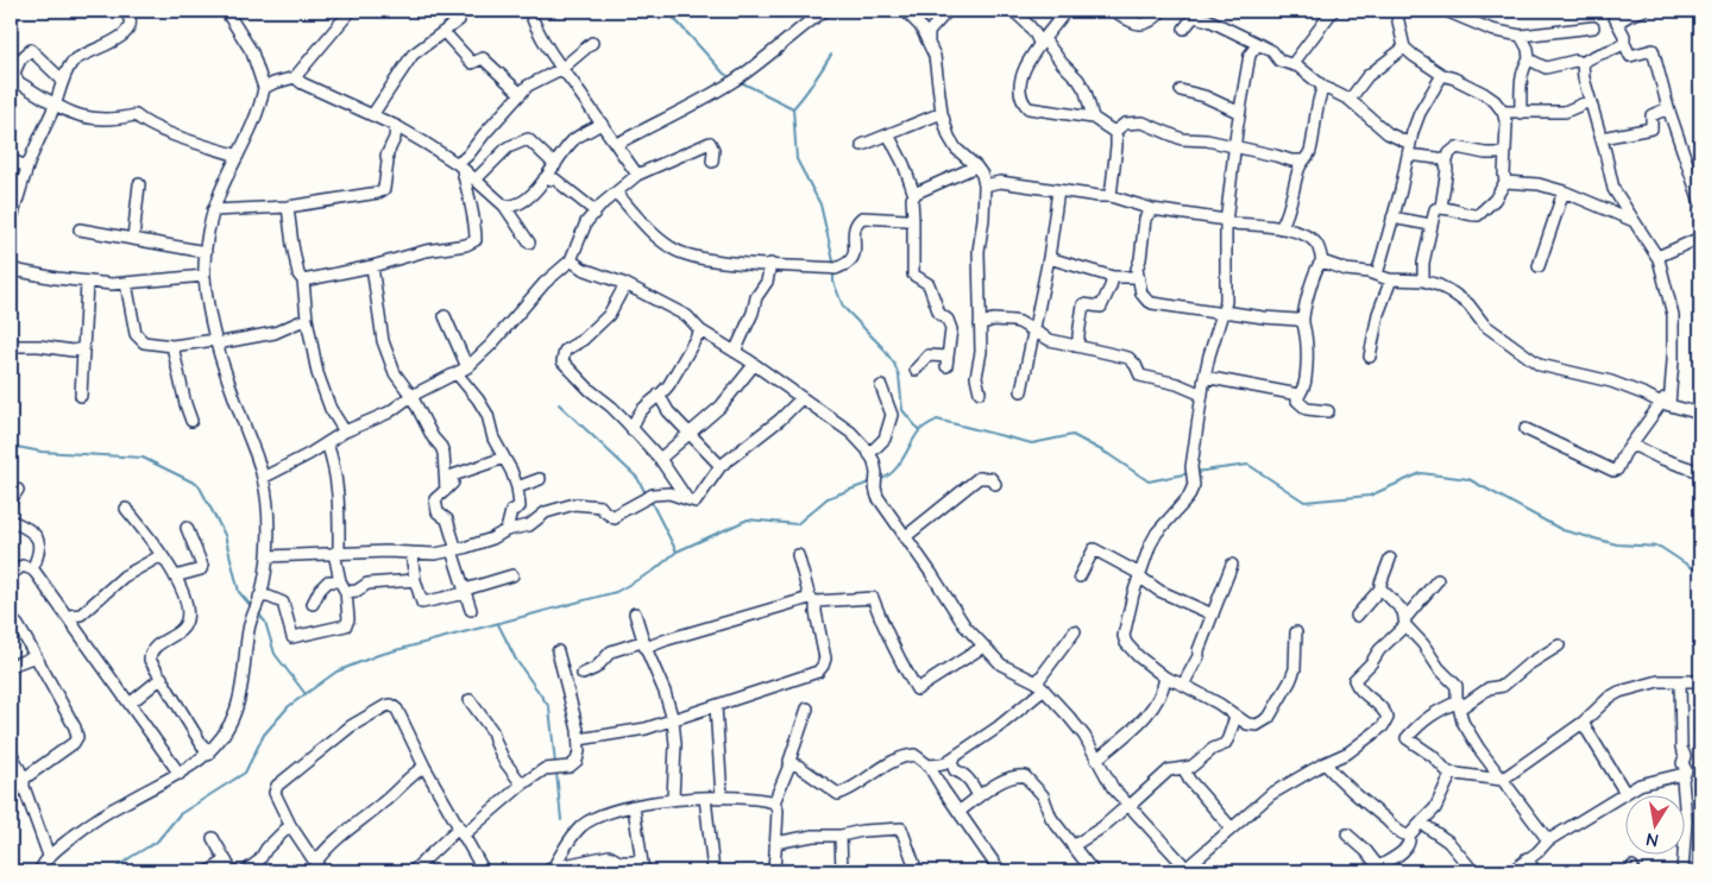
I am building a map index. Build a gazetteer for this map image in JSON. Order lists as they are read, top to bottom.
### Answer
{
  "north": "bottom"
}
